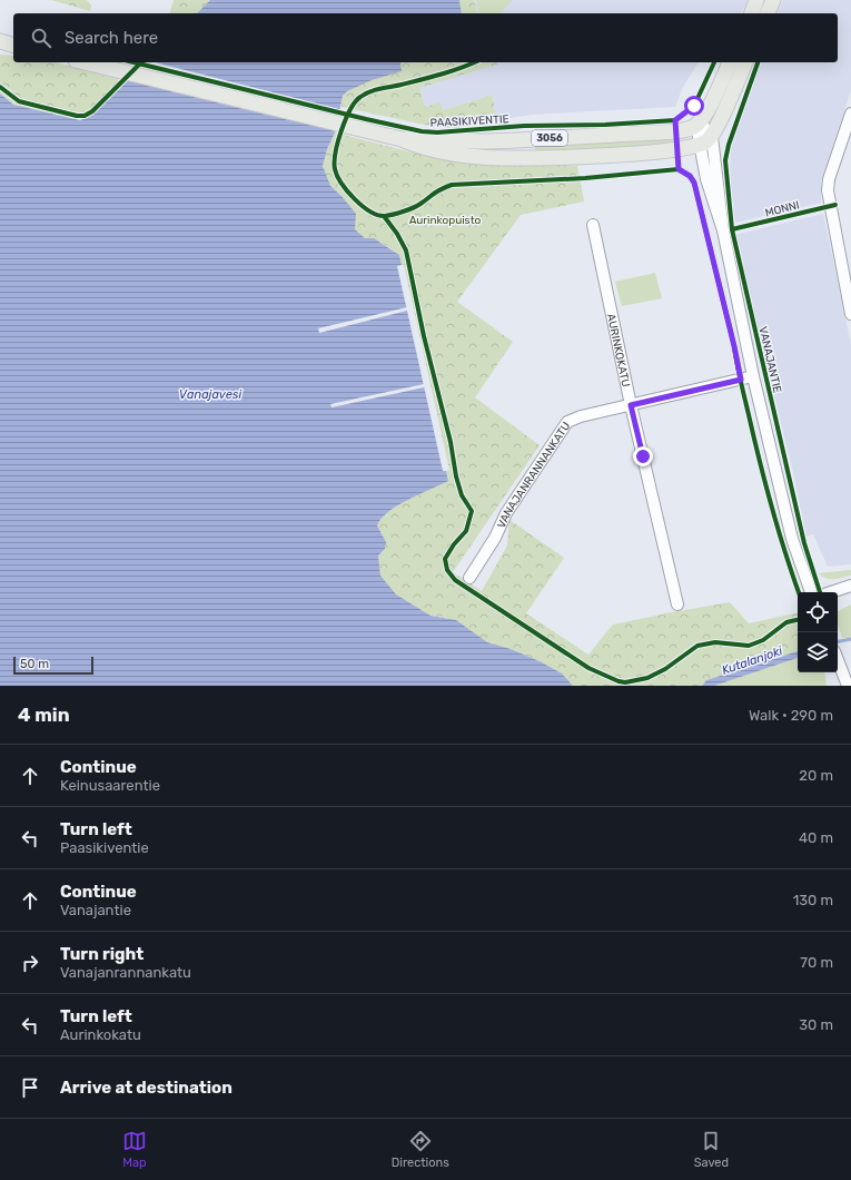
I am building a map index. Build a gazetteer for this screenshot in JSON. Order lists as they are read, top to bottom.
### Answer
{
  "streets": {
    "main road": ["PAASIKIVENTIE", "3056"],
    "street": ["AURINKOKATU", "VANAJANTIE", "VANAJANRANNANKATU"],
    "cycle path": ["MONNI"]
  },
  "crossings": [
    ["PAASIKIVENTIE", "VANAJANTIE"],
    ["AURINKOKATU", "VANAJANRANNANKATU"],
    ["VANAJANTIE", "VANAJANRANNANKATU"]
  ],
  "water": ["Vanajavesi", "Kutalanjoki"],
  "parks": ["Aurinkopuisto"],
  "scale_bar": "50 m",
  "page": {
    "search": "Search here",
    "scale": "50 m",
    "heading": ["4 min", "Walk · 290 m"],
    "list": [
      ["Continue", "Keinusaarentie", "20 m"],
      ["Turn left", "Paasikiventie", "40 m"],
      ["Continue", "Vanajantie", "130 m"],
      ["Turn right", "Vanajanrannankatu", "70 m"],
      ["Turn left", "Aurinkokatu", "30 m"],
      "Arrive at destination"
    ],
    "nav": ["Map", "Directions", "Saved"]
  }
}
